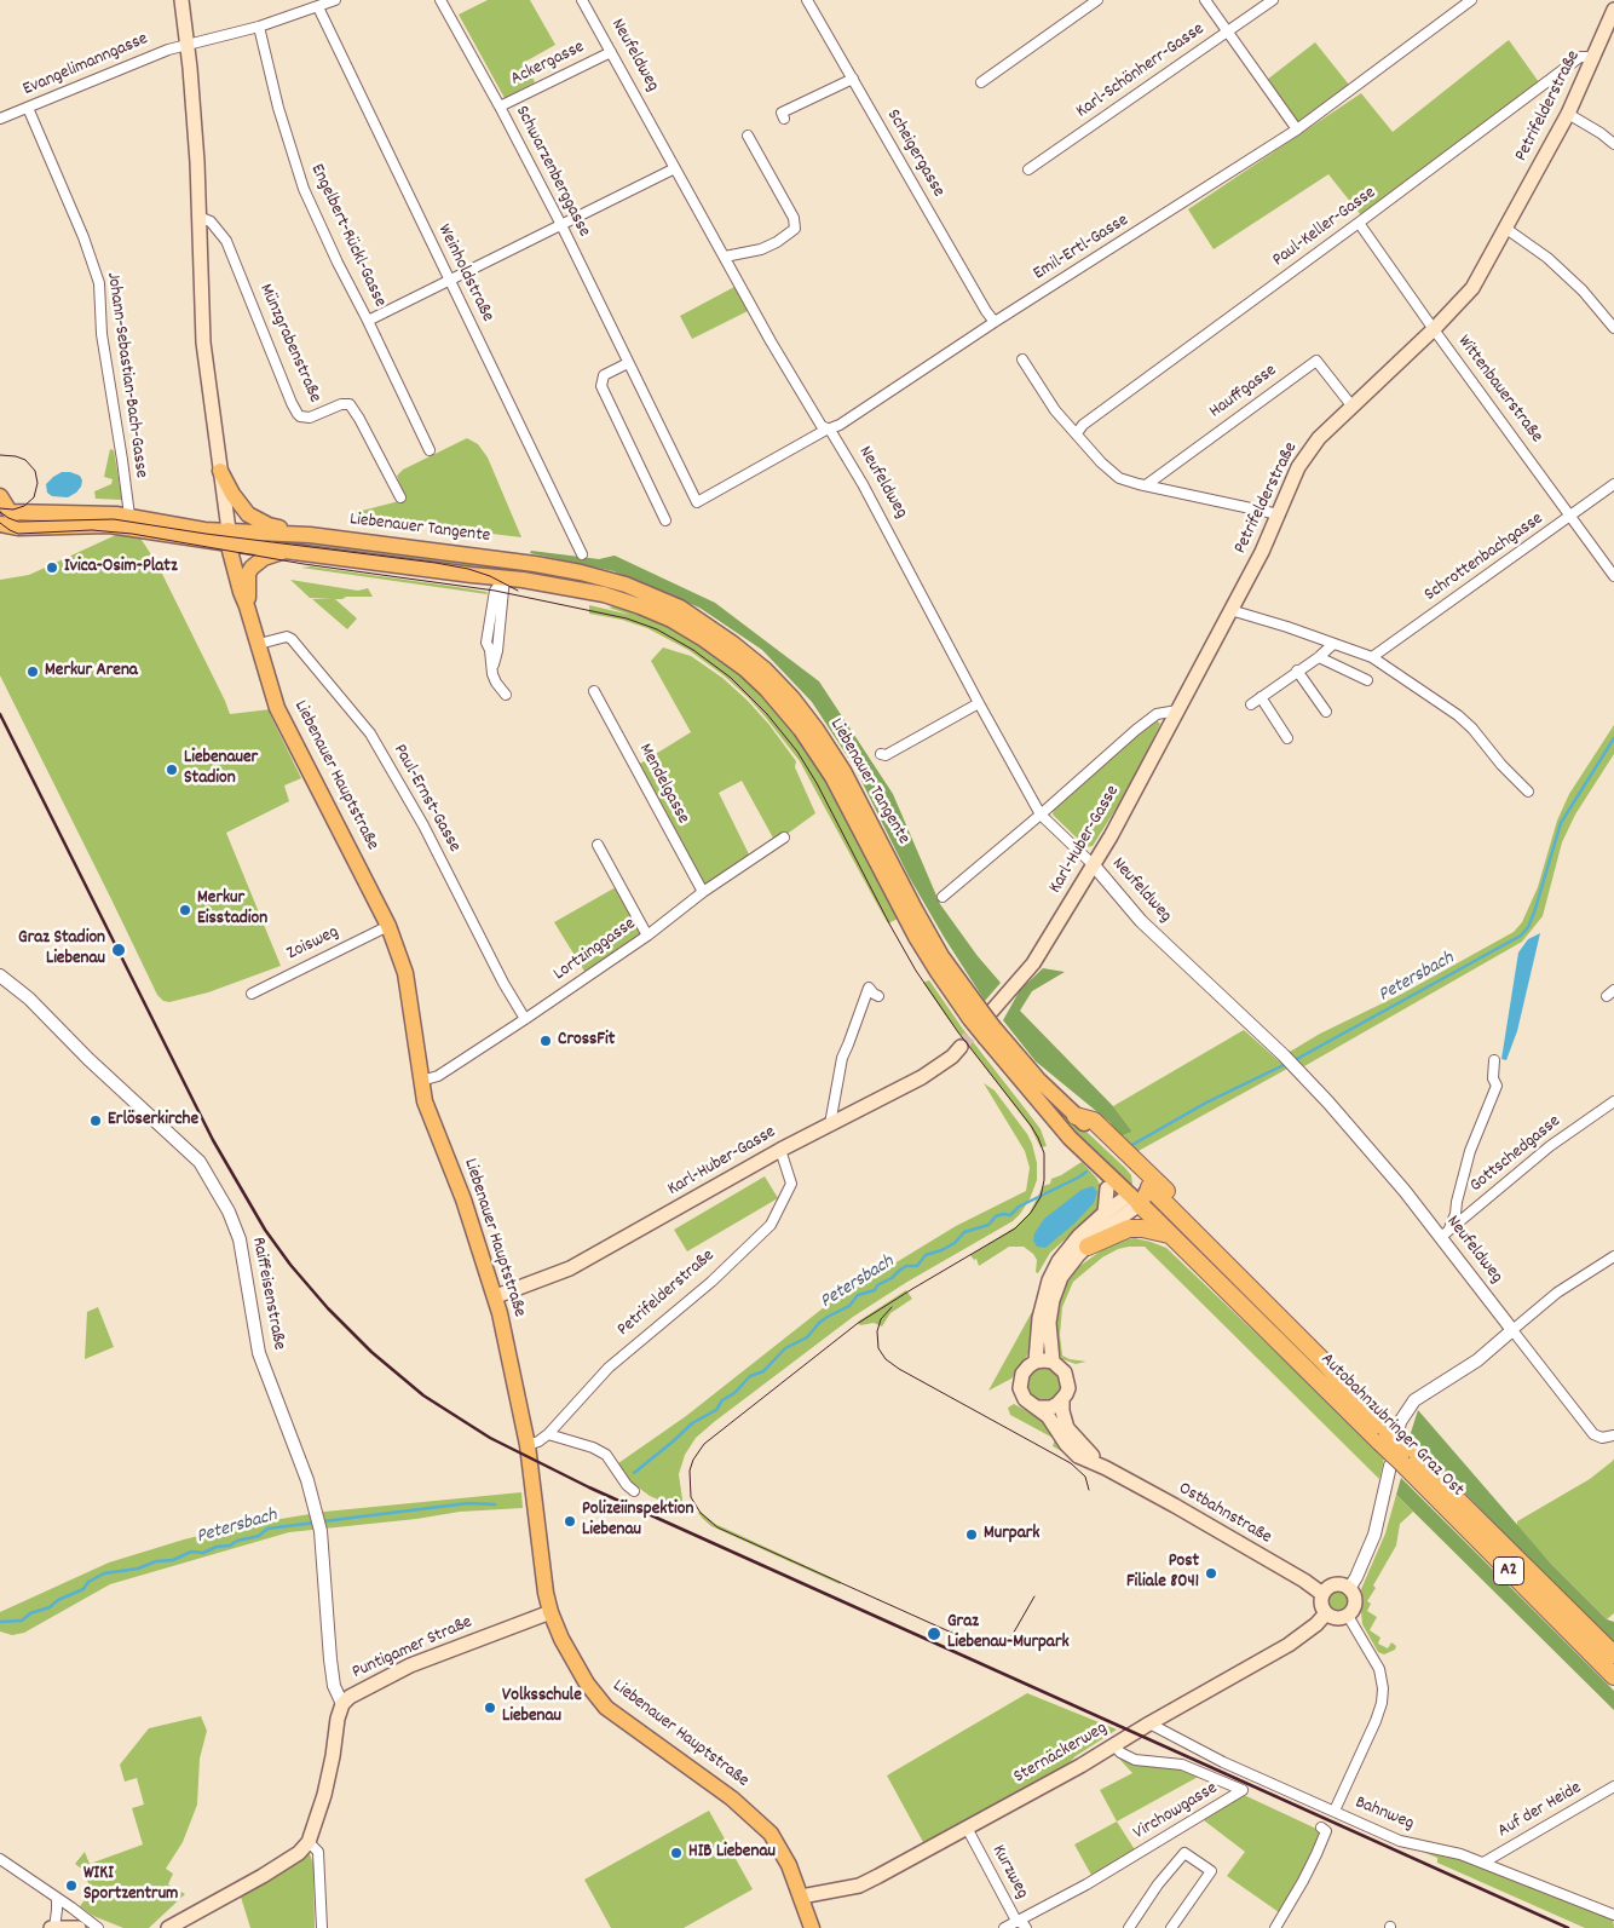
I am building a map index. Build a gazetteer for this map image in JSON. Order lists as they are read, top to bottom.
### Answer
{
  "streets": {
    "highway": ["Autobahnzubringer Graz Ost", "A2"],
    "main road": [
      "Petrifelderstraße",
      "Liebenauer Tangente",
      "Liebenauer Hauptstraße",
      "Karl-Huber-Gasse",
      "Ostbahnstraße",
      "Puntigamer Straße",
      "Sternäckerweg"
    ],
    "street": [
      "Neufeldweg",
      "Ackergasse",
      "Evangelimanngasse",
      "Karl-Schönherr-Gasse",
      "Scheigergasse",
      "Schwarzenberggasse",
      "Paul-Keller-Gasse",
      "Engelbert-Rückl-Gasse",
      "Emil-Ertl-Gasse",
      "Weinholdstraße",
      "Münzgrabenstraße",
      "Johann-Sebastian-Bach-Gasse",
      "Wittenbauerstraße",
      "Hauffgasse",
      "Schrottenbachgasse",
      "Mendelgasse",
      "Paul-Ernst-Gasse",
      "Zoisweg",
      "Lortzinggasse",
      "Gottschedgasse",
      "Raiffeisenstraße",
      "Auf der Heide",
      "Virchowgasse",
      "Bahnweg",
      "Kurzweg"
    ]
  },
  "crossings": [
    ["Neufeldweg", "Ackergasse"],
    ["Neufeldweg", "Emil-Ertl-Gasse"],
    ["Neufeldweg", "Karl-Huber-Gasse"],
    ["Neufeldweg", "Gottschedgasse"],
    ["Ackergasse", "Schwarzenberggasse"],
    ["Evangelimanngasse", "Engelbert-Rückl-Gasse"],
    ["Evangelimanngasse", "Weinholdstraße"],
    ["Evangelimanngasse", "Johann-Sebastian-Bach-Gasse"],
    ["Petrifelderstraße", "Paul-Keller-Gasse"],
    ["Petrifelderstraße", "Wittenbauerstraße"],
    ["Petrifelderstraße", "Hauffgasse"],
    ["Petrifelderstraße", "Liebenauer Hauptstraße"],
    ["Petrifelderstraße", "Karl-Huber-Gasse"],
    ["Scheigergasse", "Emil-Ertl-Gasse"],
    ["Schwarzenberggasse", "Emil-Ertl-Gasse"],
    ["Paul-Keller-Gasse", "Wittenbauerstraße"],
    ["Wittenbauerstraße", "Schrottenbachgasse"],
    ["Liebenauer Tangente", "Liebenauer Hauptstraße"],
    ["Liebenauer Tangente", "Karl-Huber-Gasse"],
    ["Liebenauer Tangente", "Autobahnzubringer Graz Ost"],
    ["Liebenauer Tangente", "Ostbahnstraße"],
    ["Liebenauer Hauptstraße", "Paul-Ernst-Gasse"],
    ["Liebenauer Hauptstraße", "Karl-Huber-Gasse"],
    ["Liebenauer Hauptstraße", "Zoisweg"],
    ["Liebenauer Hauptstraße", "Lortzinggasse"],
    ["Liebenauer Hauptstraße", "Puntigamer Straße"],
    ["Liebenauer Hauptstraße", "Sternäckerweg"],
    ["Mendelgasse", "Lortzinggasse"],
    ["Paul-Ernst-Gasse", "Lortzinggasse"],
    ["Raiffeisenstraße", "Puntigamer Straße"],
    ["Autobahnzubringer Graz Ost", "Ostbahnstraße"],
    ["Ostbahnstraße", "Sternäckerweg"],
    ["Sternäckerweg", "Virchowgasse"],
    ["Sternäckerweg", "Bahnweg"],
    ["Sternäckerweg", "Kurzweg"],
    ["Auf der Heide", "Bahnweg"],
    ["Virchowgasse", "Kurzweg"]
  ],
  "water": ["Petersbach"],
  "places": [
    "Ivica-Osim-Platz",
    "Merkur Arena",
    "Liebenauer Stadion",
    "Merkur Eisstadion",
    "Graz Stadion Liebenau",
    "CrossFit",
    "Erlöserkirche",
    "Polizeiinspektion Liebenau",
    "Murpark",
    "Post Filiale 8041",
    "Graz Liebenau-Murpark",
    "Volksschule Liebenau",
    "HIB Liebenau",
    "WIKI Sportzentrum"
  ]
}
